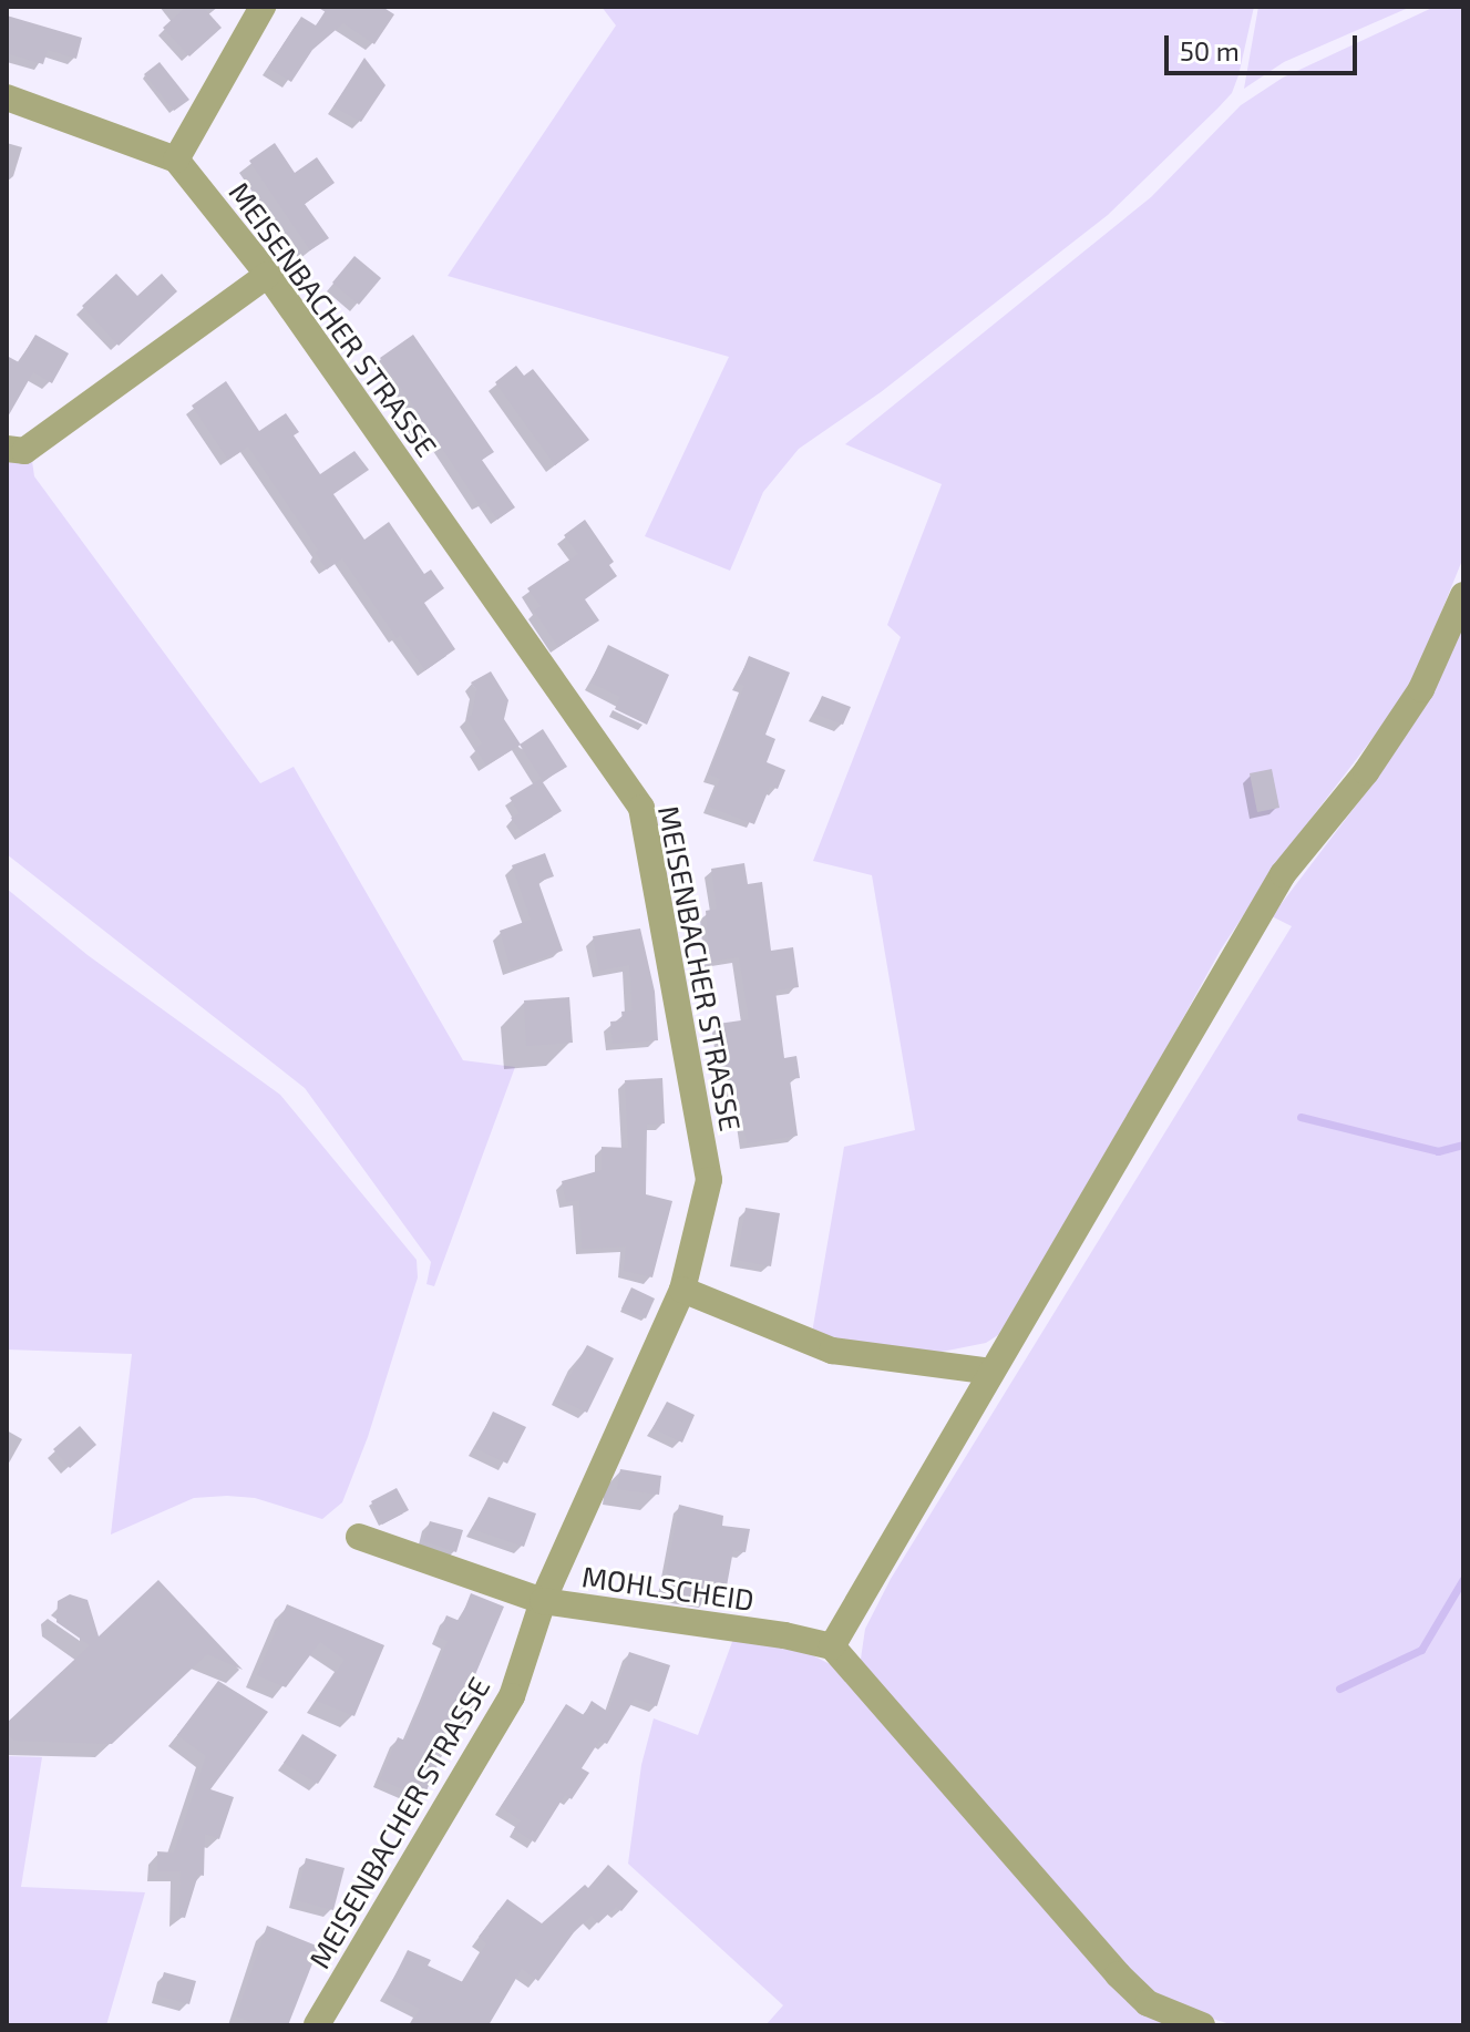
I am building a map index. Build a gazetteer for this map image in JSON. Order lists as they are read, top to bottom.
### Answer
{
  "streets": {
    "street": ["MEISENBACHER STRASSE", "MOHLSCHEID"]
  },
  "crossings": [
    ["MEISENBACHER STRASSE", "MOHLSCHEID"]
  ],
  "scale_bar": "50 m"
}
